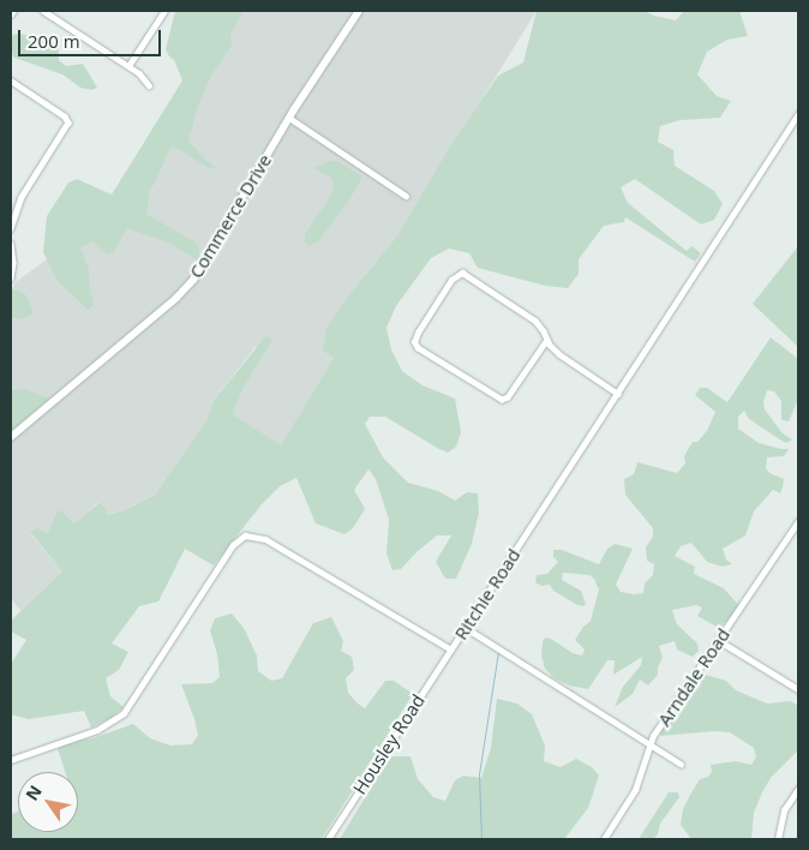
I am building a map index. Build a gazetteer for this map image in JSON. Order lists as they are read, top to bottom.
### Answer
{
  "streets": {
    "street": [
      "Commerce Drive",
      "Ritchie Road",
      "Arndale Road",
      "Housley Road"
    ]
  },
  "crossings": [
    ["Ritchie Road", "Housley Road"]
  ],
  "scale_bar": "200 m",
  "north": "top left"
}
